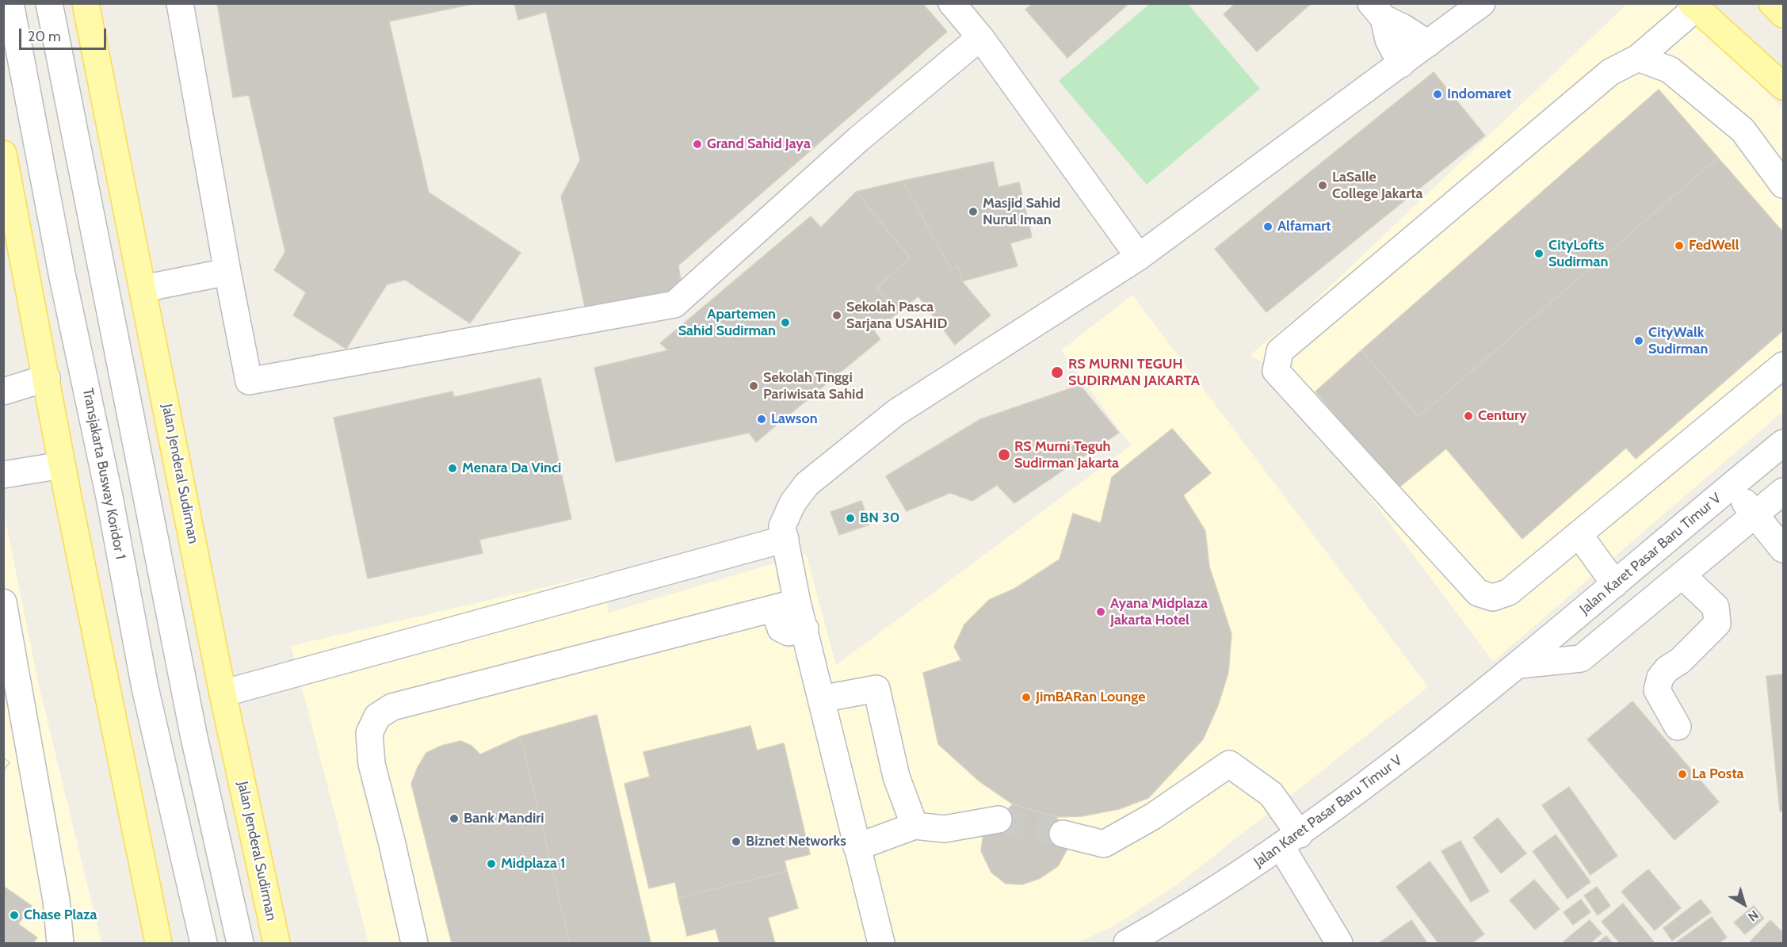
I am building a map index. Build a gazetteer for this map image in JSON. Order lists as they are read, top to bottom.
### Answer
{
  "streets": {
    "main road": ["Jalan Jenderal Sudirman"],
    "street": ["Transjakarta Busway Koridor 1", "Jalan Karet Pasar Baru Timur V"]
  },
  "places": [
    "Indomaret",
    "Grand Sahid Jaya",
    "LaSalle College Jakarta",
    "Masjid Sahid Nurul Iman",
    "Alfamart",
    "FedWell",
    "CityLofts Sudirman",
    "Sekolah Pasca Sarjana USAHID",
    "Apartemen Sahid Sudirman",
    "CityWalk Sudirman",
    "RS MURNI TEGUH SUDIRMAN JAKARTA",
    "Sekolah Tinggi Pariwisata Sahid",
    "Century",
    "Lawson",
    "RS Murni Teguh Sudirman Jakarta",
    "Menara Da Vinci",
    "BN 30",
    "Ayana Midplaza Jakarta Hotel",
    "JimBARan Lounge",
    "La Posta",
    "Bank Mandiri",
    "Biznet Networks",
    "Midplaza 1",
    "Chase Plaza"
  ],
  "scale_bar": "20 m",
  "north": "bottom right"
}
